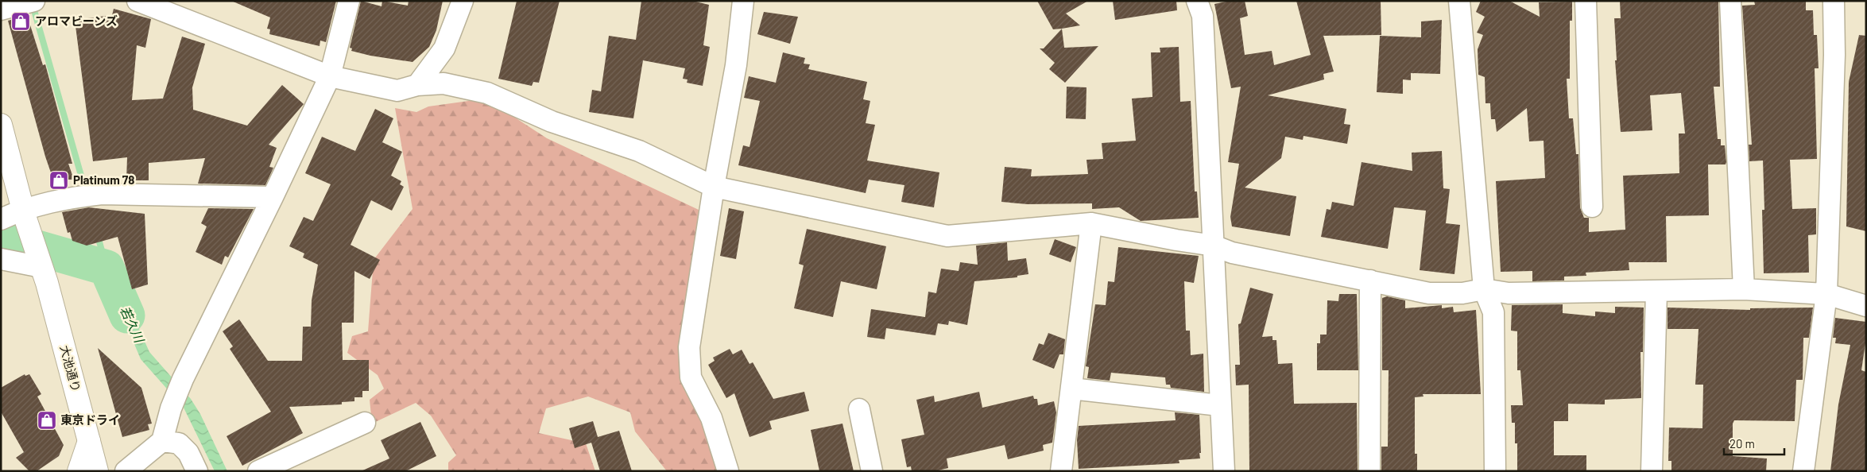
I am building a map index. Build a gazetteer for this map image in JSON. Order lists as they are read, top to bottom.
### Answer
{
  "streets": {
    "street": ["大池通り"]
  },
  "water": ["若久川"],
  "places": {
    "shop": ["アロマビーンズ", "Platinum 78", "東京ドライ"]
  },
  "scale_bar": "20 m"
}
